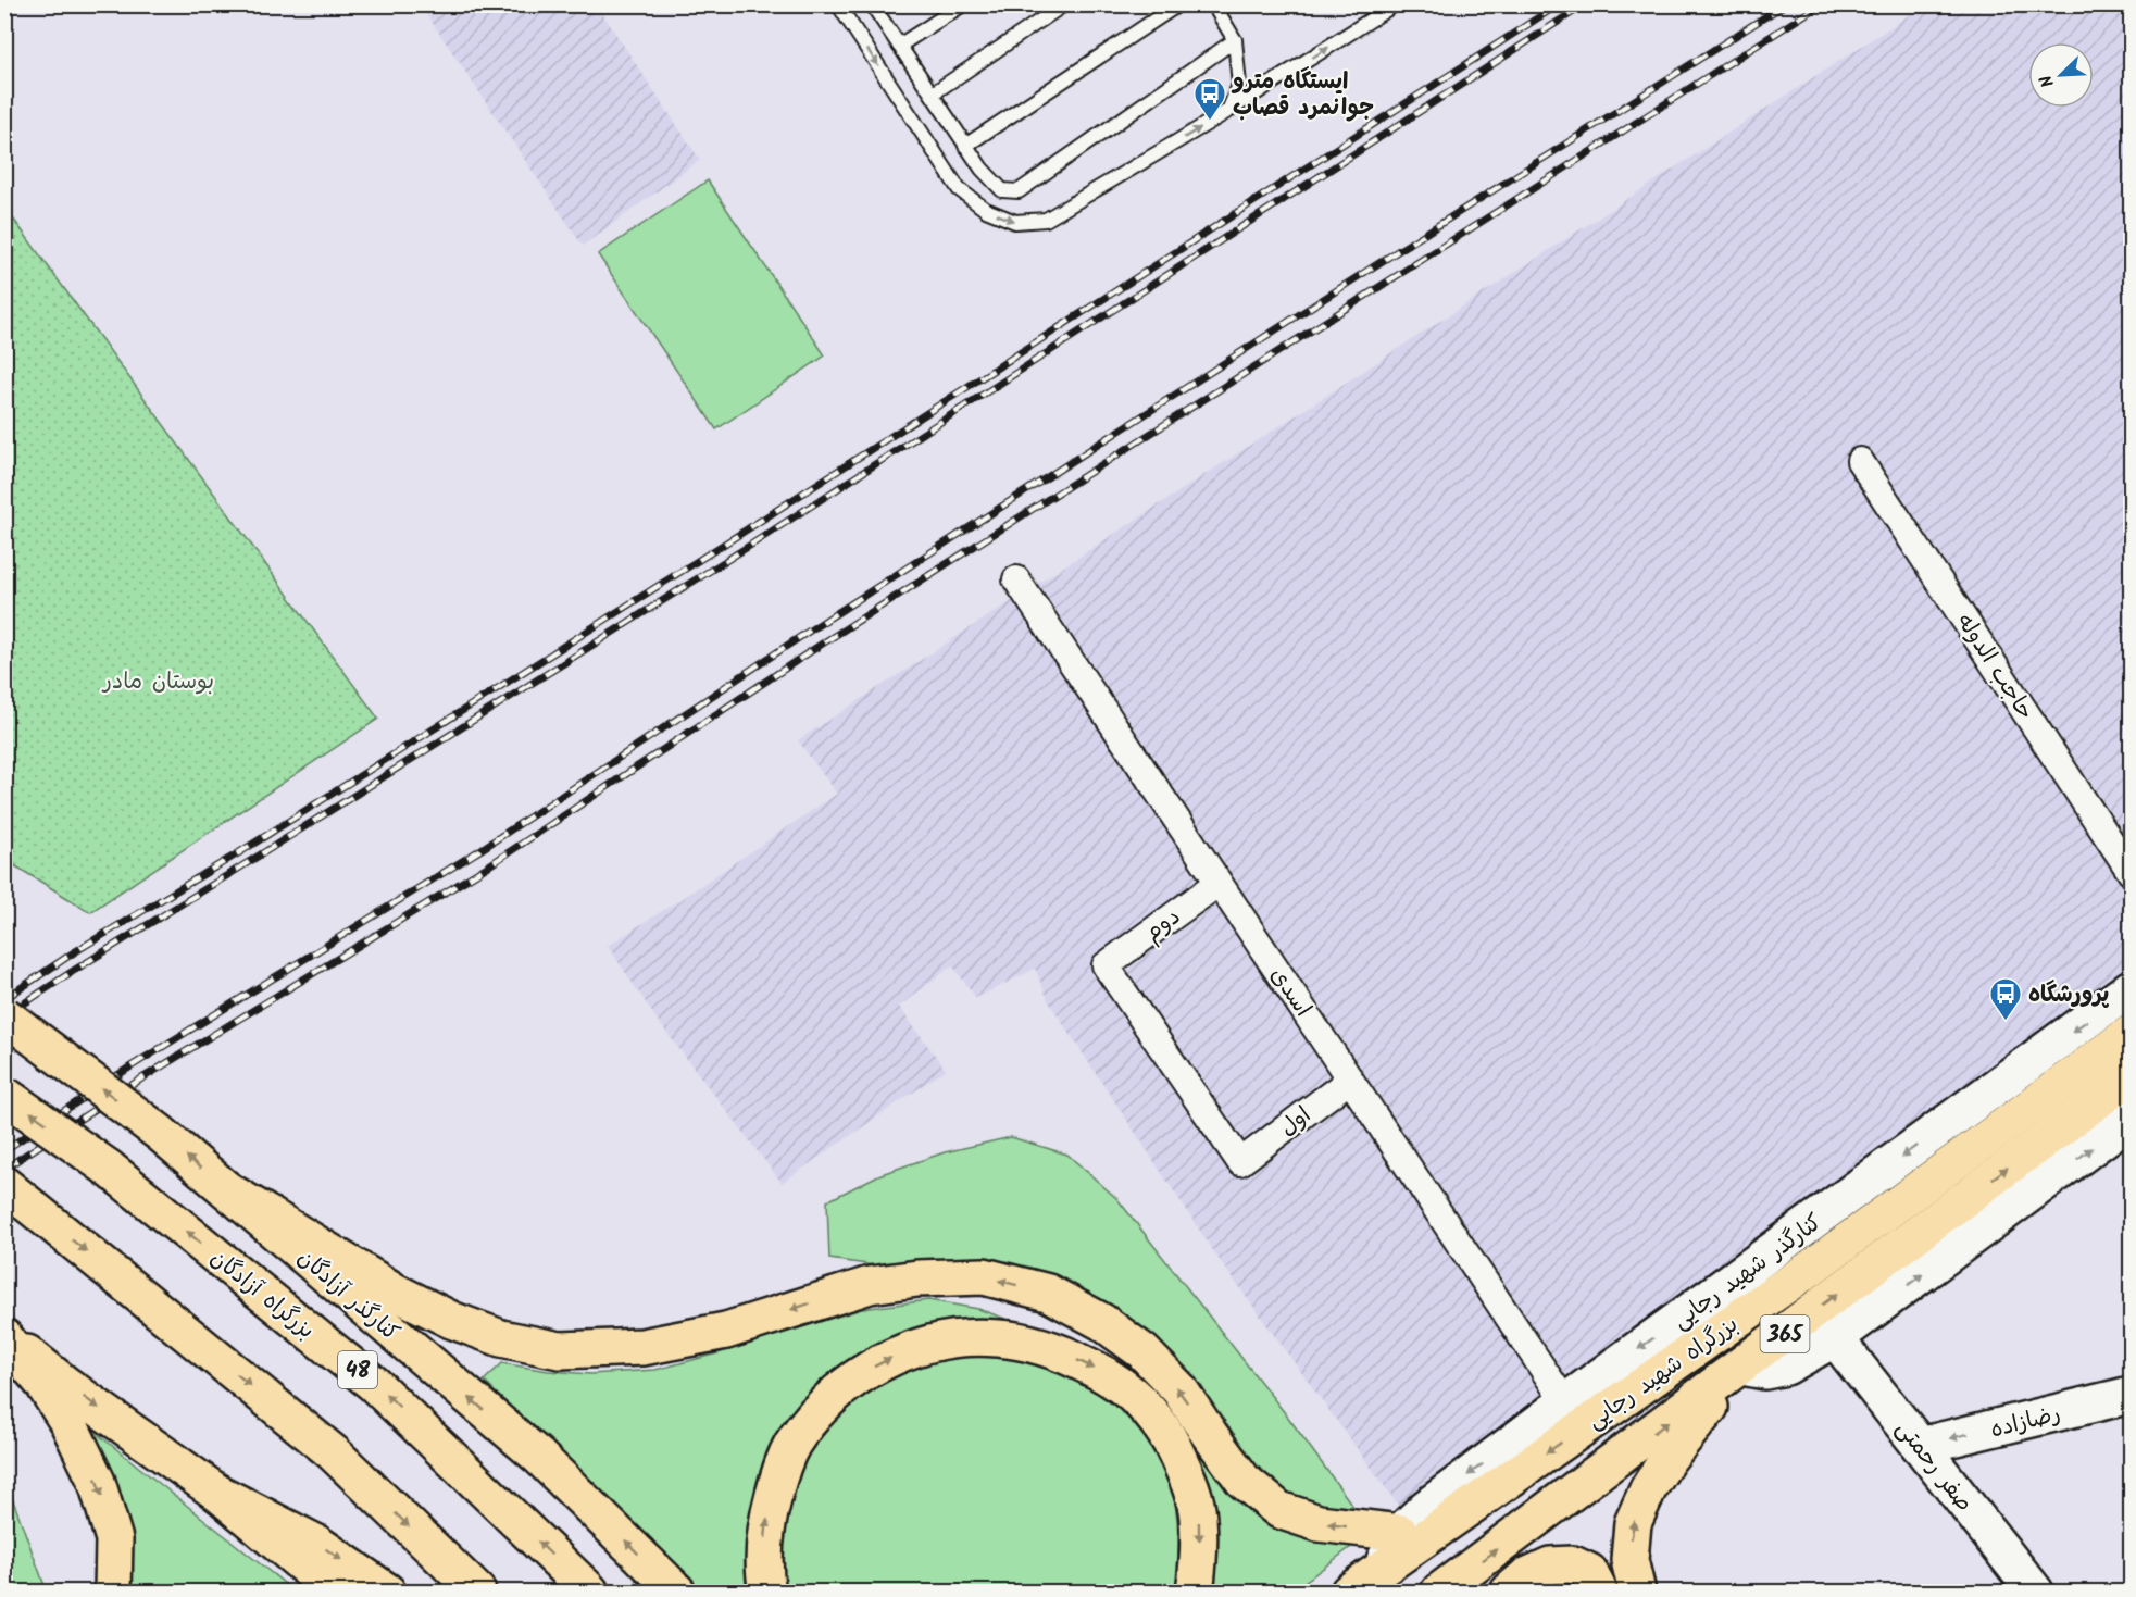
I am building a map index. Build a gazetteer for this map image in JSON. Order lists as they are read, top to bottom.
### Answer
{
  "streets": {
    "main road": [
      "بزرگراه آزادگان",
      "کنارگذر آزادگان",
      "365",
      "48",
      "بزرگراه شهید رجایی"
    ],
    "street": [
      "حاجب الدوله",
      "دوم",
      "اسدی",
      "اول",
      "کنارگذر شهید رجایی",
      "رضازاده",
      "صفر رحمتی"
    ]
  },
  "crossings": [
    ["دوم", "اسدی"],
    ["دوم", "اول"],
    ["اسدی", "اول"],
    ["اسدی", "کنارگذر شهید رجایی"],
    ["کنارگذر شهید رجایی", "بزرگراه شهید رجایی"],
    ["رضازاده", "صفر رحمتی"]
  ],
  "parks": ["بوستان مادر"],
  "places": {
    "bus stop": ["ایستگاه مترو جوانمرد قصاب", "پرورشگاه"]
  },
  "north": "bottom left"
}
